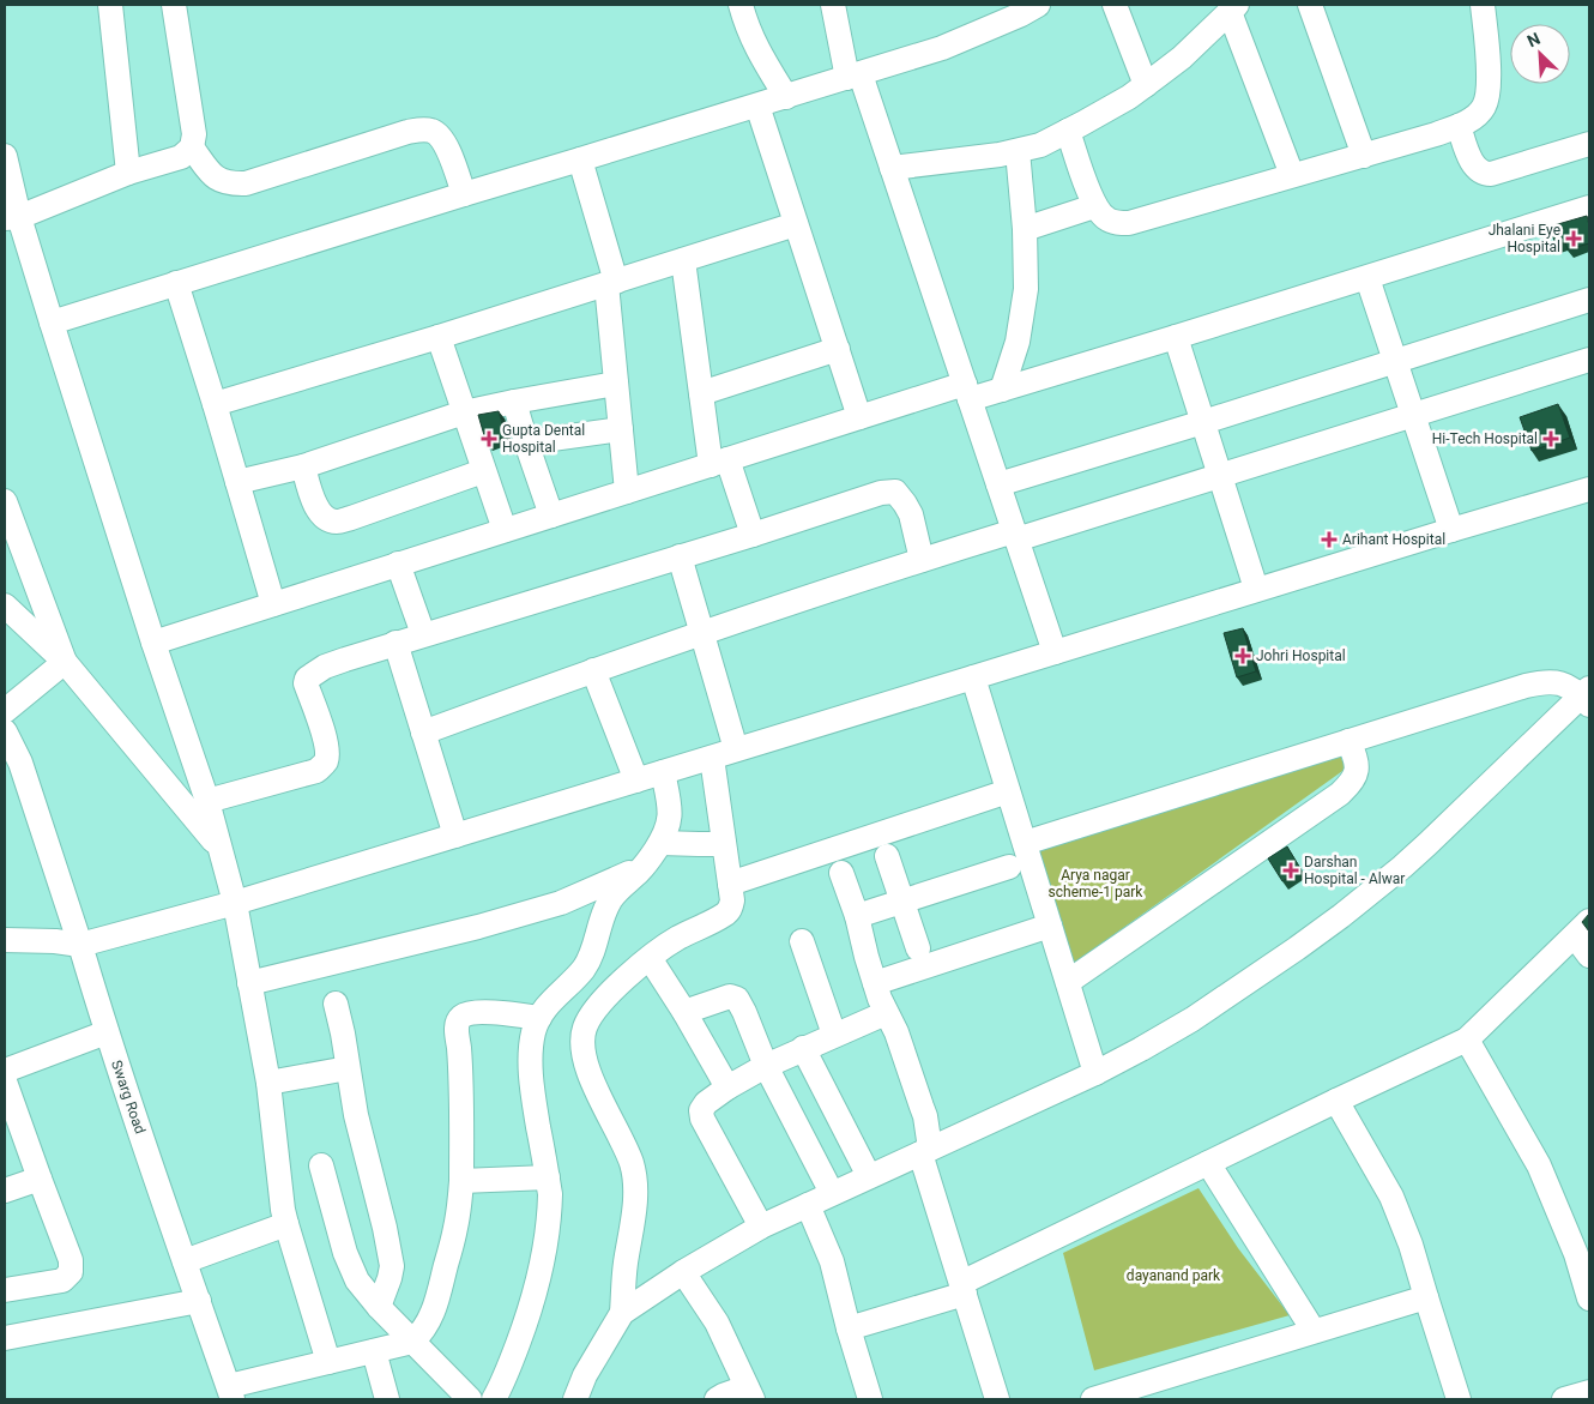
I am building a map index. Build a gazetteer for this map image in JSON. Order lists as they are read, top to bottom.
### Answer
{
  "streets": {
    "street": ["Swarg Road"]
  },
  "parks": ["Arya nagar scheme-1 park", "dayanand park"],
  "places": {
    "health": [
      "Jhalani Eye Hospital",
      "Gupta Dental Hospital",
      "Hi-Tech Hospital",
      "Arihant Hospital",
      "Johri Hospital",
      "Darshan Hospital - Alwar"
    ]
  },
  "north": "top left"
}
